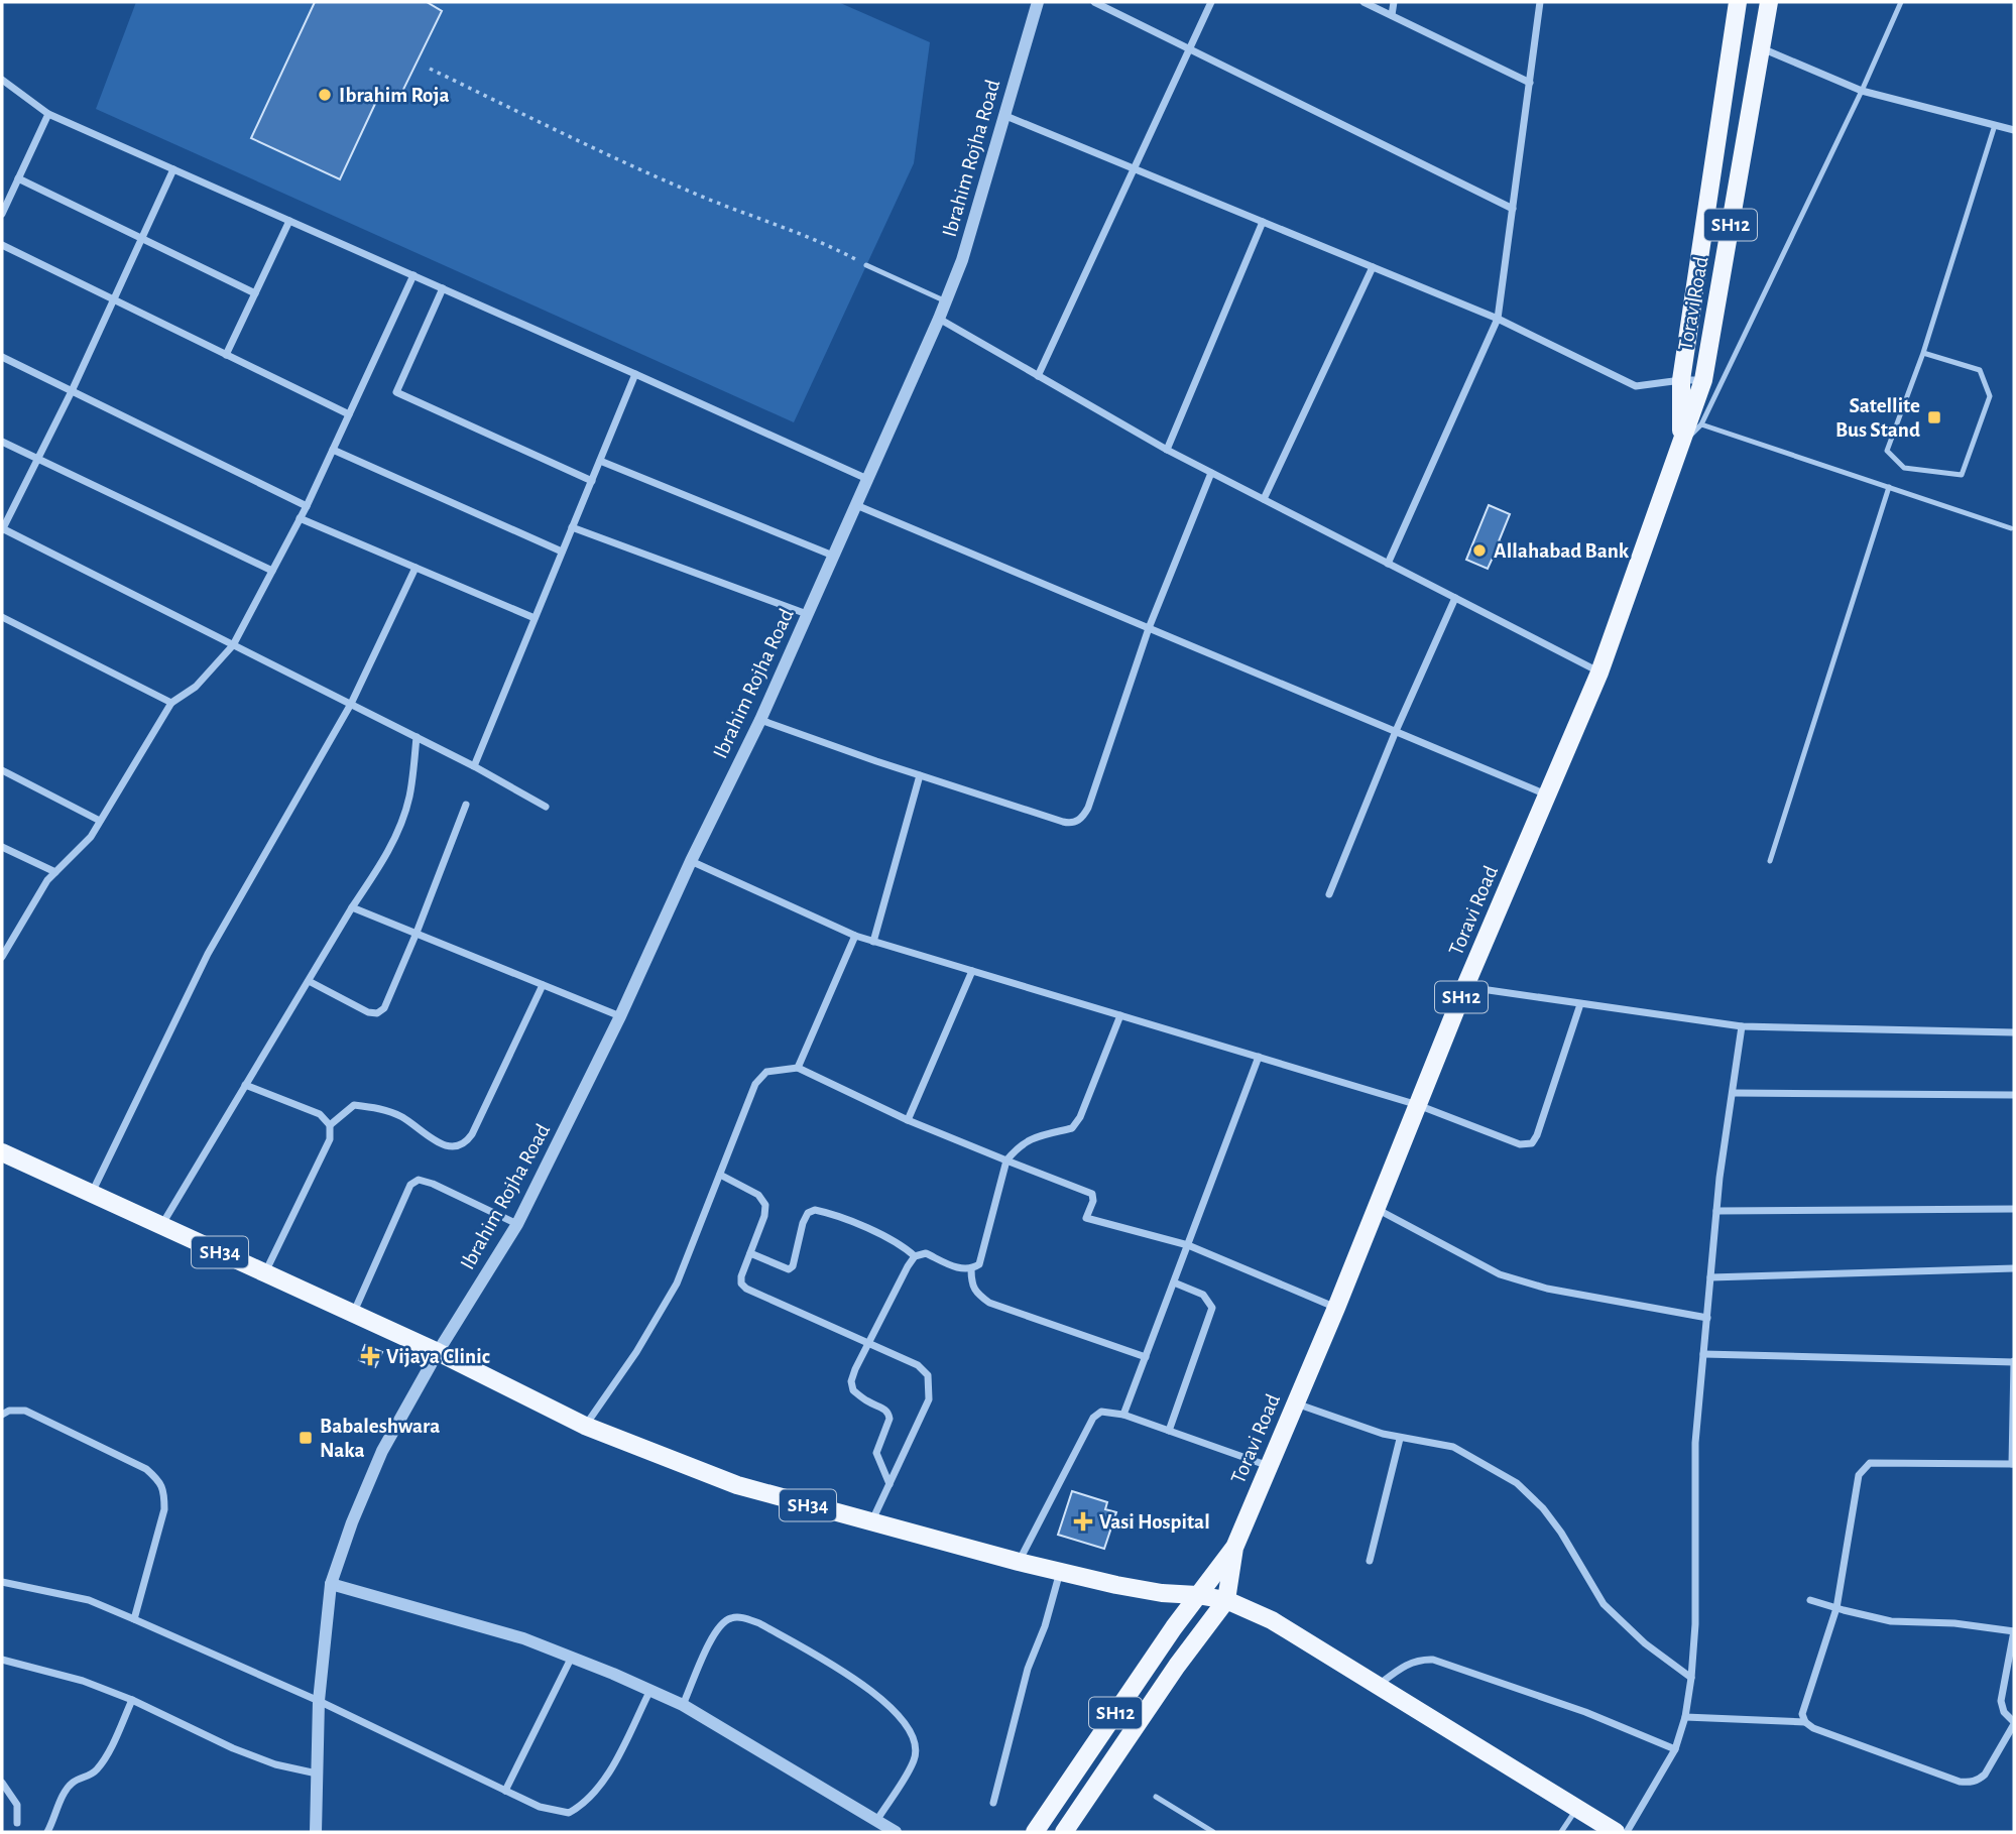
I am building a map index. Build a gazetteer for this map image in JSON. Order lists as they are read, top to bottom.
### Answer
{
  "streets": {
    "main road": ["SH12", "Toravi Road", "SH34"],
    "street": ["Ibrahim Rojha Road"]
  },
  "crossings": [
    ["Ibrahim Rojha Road", "SH34"],
    ["SH12", "Toravi Road"],
    ["SH12", "SH34"]
  ],
  "places": {
    "other": ["Ibrahim Roja", "Allahabad Bank"],
    "transit": ["Satellite Bus Stand", "Babaleshwara Naka"],
    "health": ["Vijaya Clinic", "Vasi Hospital"]
  }
}
